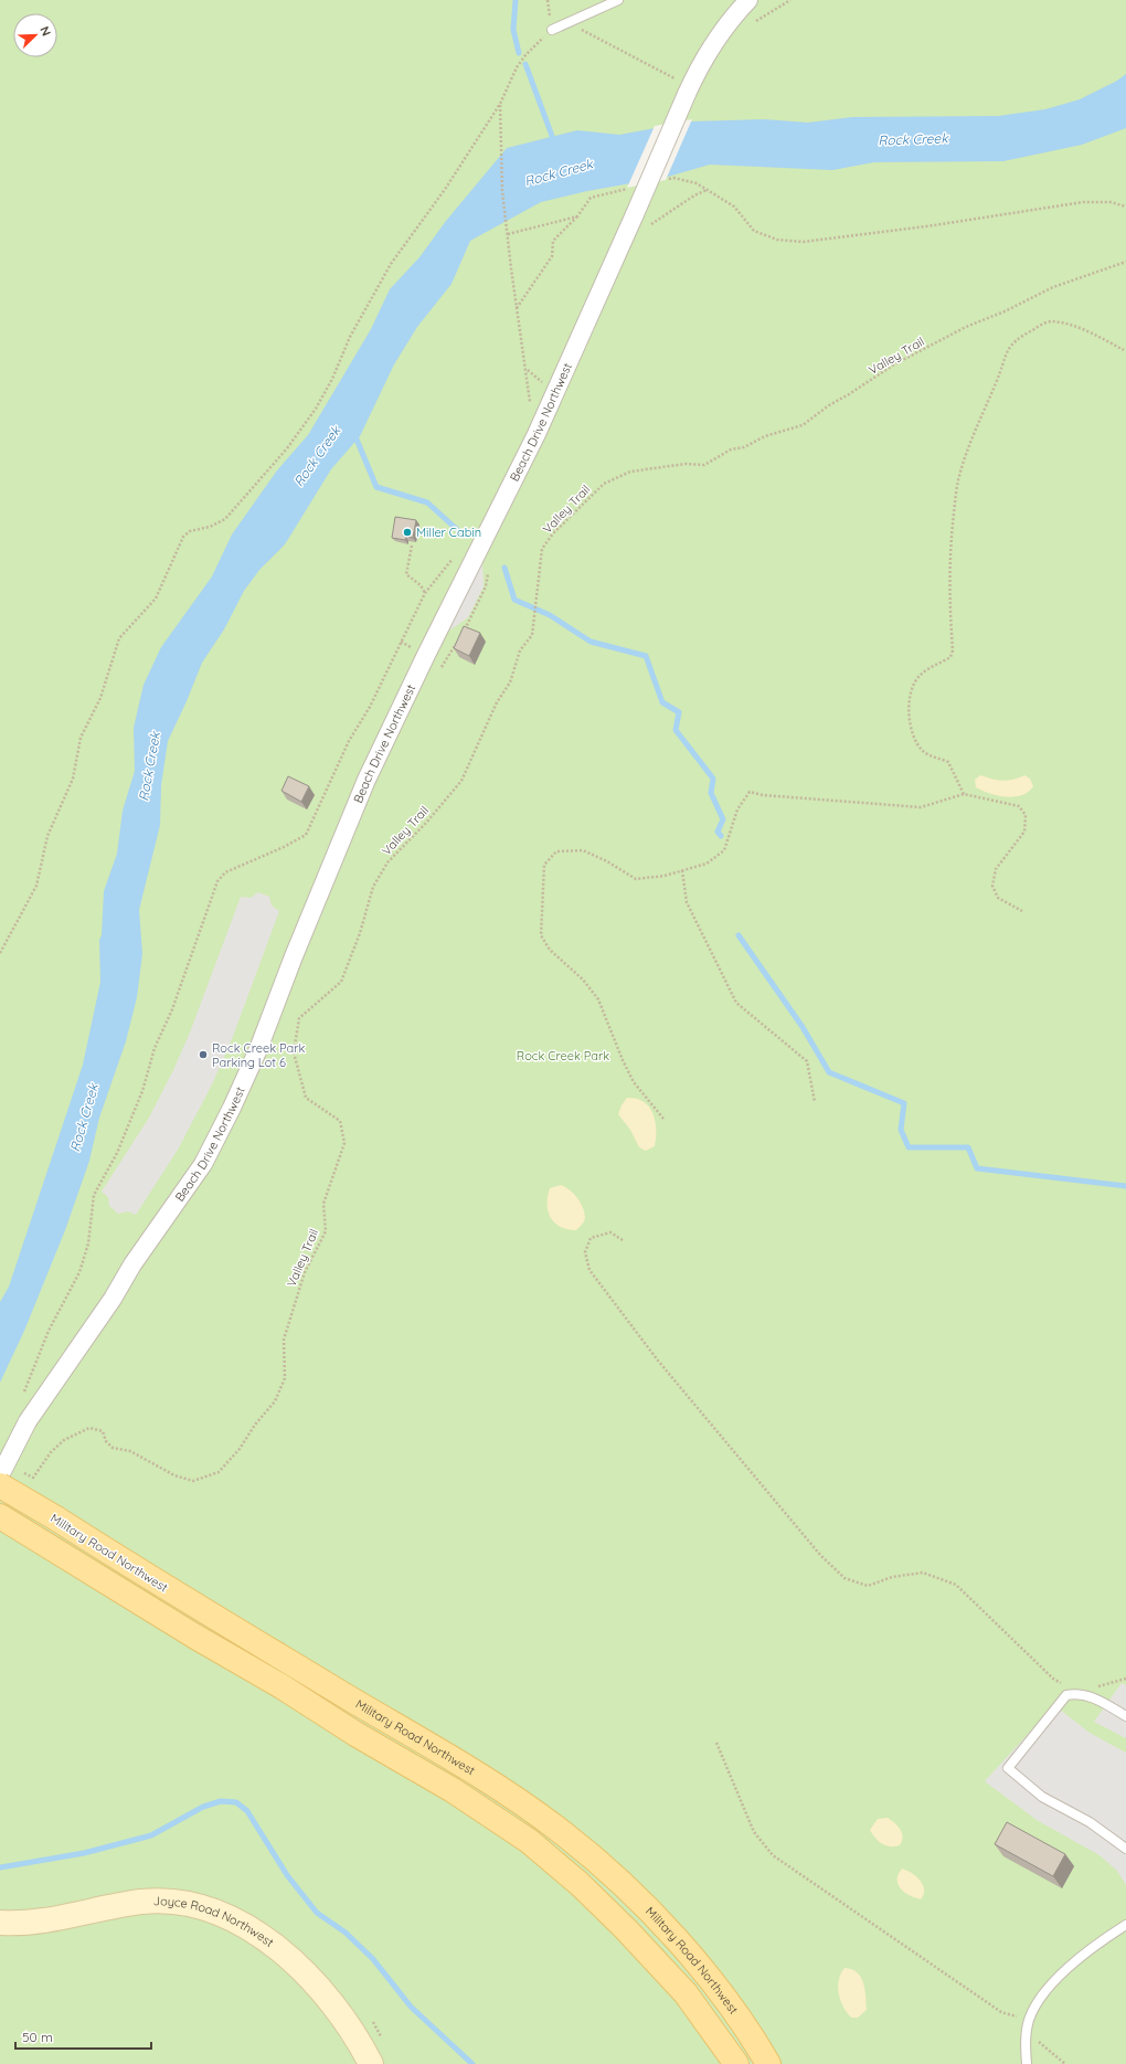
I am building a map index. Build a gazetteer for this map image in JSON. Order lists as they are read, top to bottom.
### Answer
{
  "streets": {
    "main road": ["Military Road Northwest"],
    "street": ["Beach Drive Northwest", "Joyce Road Northwest"],
    "path": ["Valley Trail"]
  },
  "crossings": [
    ["Valley Trail", "Beach Drive Northwest"],
    ["Valley Trail", "Military Road Northwest"],
    ["Beach Drive Northwest", "Military Road Northwest"]
  ],
  "water": ["Rock Creek"],
  "parks": ["Rock Creek Park"],
  "places": ["Miller Cabin", "Rock Creek Park Parking Lot 6"],
  "scale_bar": "50 m",
  "north": "top right"
}
